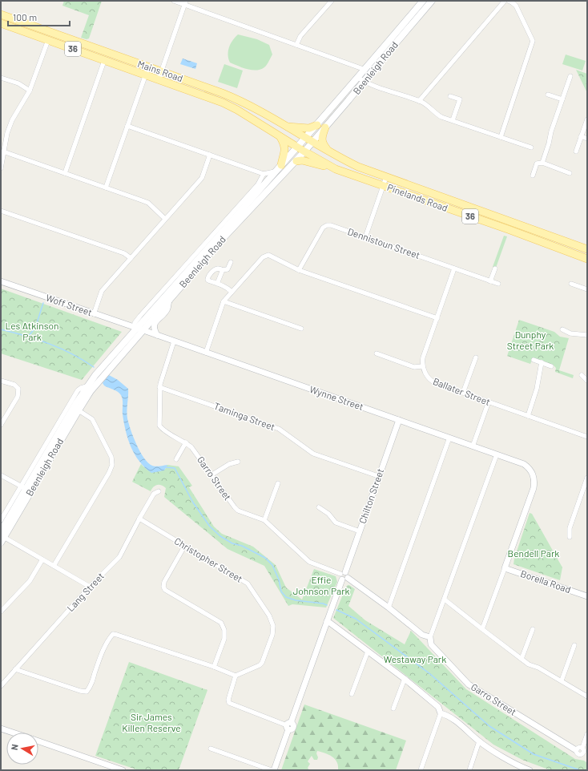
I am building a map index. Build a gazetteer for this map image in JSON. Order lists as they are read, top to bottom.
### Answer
{
  "streets": {
    "main road": [
      "36",
      "Beenleigh Road",
      "Mains Road",
      "Pinelands Road"
    ],
    "street": [
      "Dennistoun Street",
      "Woff Street",
      "Ballater Street",
      "Wynne Street",
      "Taminga Street",
      "Garro Street",
      "Chilton Street",
      "Christopher Street",
      "Borella Road",
      "Lang Street"
    ]
  },
  "crossings": [
    ["Beenleigh Road", "Mains Road"],
    ["Beenleigh Road", "Pinelands Road"],
    ["Beenleigh Road", "Woff Street"],
    ["Beenleigh Road", "Wynne Street"],
    ["Mains Road", "Pinelands Road"],
    ["Woff Street", "Wynne Street"],
    ["Wynne Street", "Garro Street"],
    ["Wynne Street", "Chilton Street"],
    ["Wynne Street", "Borella Road"],
    ["Taminga Street", "Garro Street"],
    ["Taminga Street", "Chilton Street"],
    ["Garro Street", "Chilton Street"],
    ["Christopher Street", "Lang Street"]
  ],
  "parks": [
    "Les Atkinson Park",
    "Dunphy Street Park",
    "Bendell Park",
    "Effie Johnson Park",
    "Westaway Park",
    "Sir James Killen Reserve"
  ],
  "scale_bar": "100 m",
  "north": "left"
}
